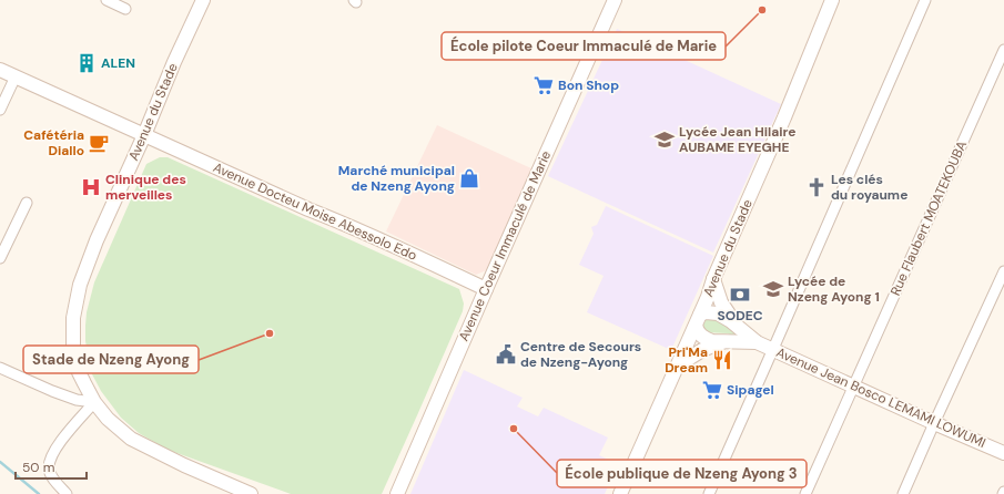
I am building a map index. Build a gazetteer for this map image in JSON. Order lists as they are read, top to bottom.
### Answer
{
  "streets": {
    "main road": [
      "Avenue du Stade",
      "Avenue Docteu Moise Abessolo Edo",
      "Avenue Coeur Immaculé de Marie",
      "Avenue Jean Bosco LEMAMI LOWUMI"
    ],
    "street": ["Rue Flaubert MOATEKOUBA"]
  },
  "crossings": [
    ["Avenue du Stade", "Avenue Docteu Moise Abessolo Edo"],
    ["Avenue Docteu Moise Abessolo Edo", "Avenue Coeur Immaculé de Marie"],
    ["Rue Flaubert MOATEKOUBA", "Avenue Jean Bosco LEMAMI LOWUMI"]
  ],
  "places": {
    "other": ["École pilote Coeur Immaculé de Marie", "Stade de Nzeng Ayong", "École publique de Nzeng Ayong 3"],
    "building": ["ALEN"],
    "supermarket": ["Bon Shop", "Sipagel"],
    "school or university": ["Lycée Jean Hilaire AUBAME EYEGHE", "Lycée de Nzeng Ayong 1"],
    "cafe": ["Cafétéria Diallo"],
    "shop": ["Marché municipal de Nzeng Ayong"],
    "hospital": ["Clinique des merveilles"],
    "church": ["Les clés du royaume"],
    "bank": ["SODEC"],
    "public building": ["Centre de Secours de Nzeng-Ayong"],
    "restaurant": ["Pri'Ma Dream"]
  },
  "scale_bar": "50 m"
}
